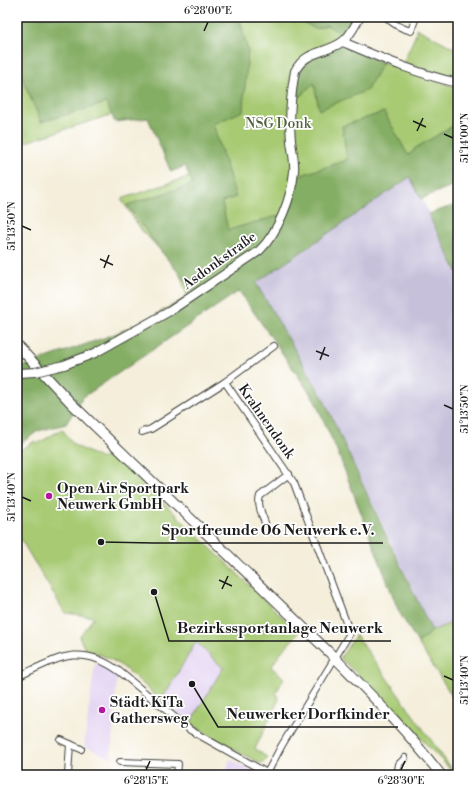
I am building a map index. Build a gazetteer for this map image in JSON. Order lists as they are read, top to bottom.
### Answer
{
  "streets": {
    "street": ["Asdonkstraße", "Krahnendonk"]
  },
  "parks": ["NSG Donk"],
  "places": [
    "Open Air Sportpark Neuwerk GmbH",
    "Sportfreunde 06 Neuwerk e.V.",
    "Bezirkssportanlage Neuwerk",
    "Neuwerker Dorfkinder",
    "Städt. KiTa Gathersweg"
  ],
  "coordinates": [
    "6°28'00\"E",
    "51°14'00\"N",
    "51°13'50\"N",
    "51°13'40\"N",
    "6°28'15\"E",
    "6°28'30\"E"
  ]
}
